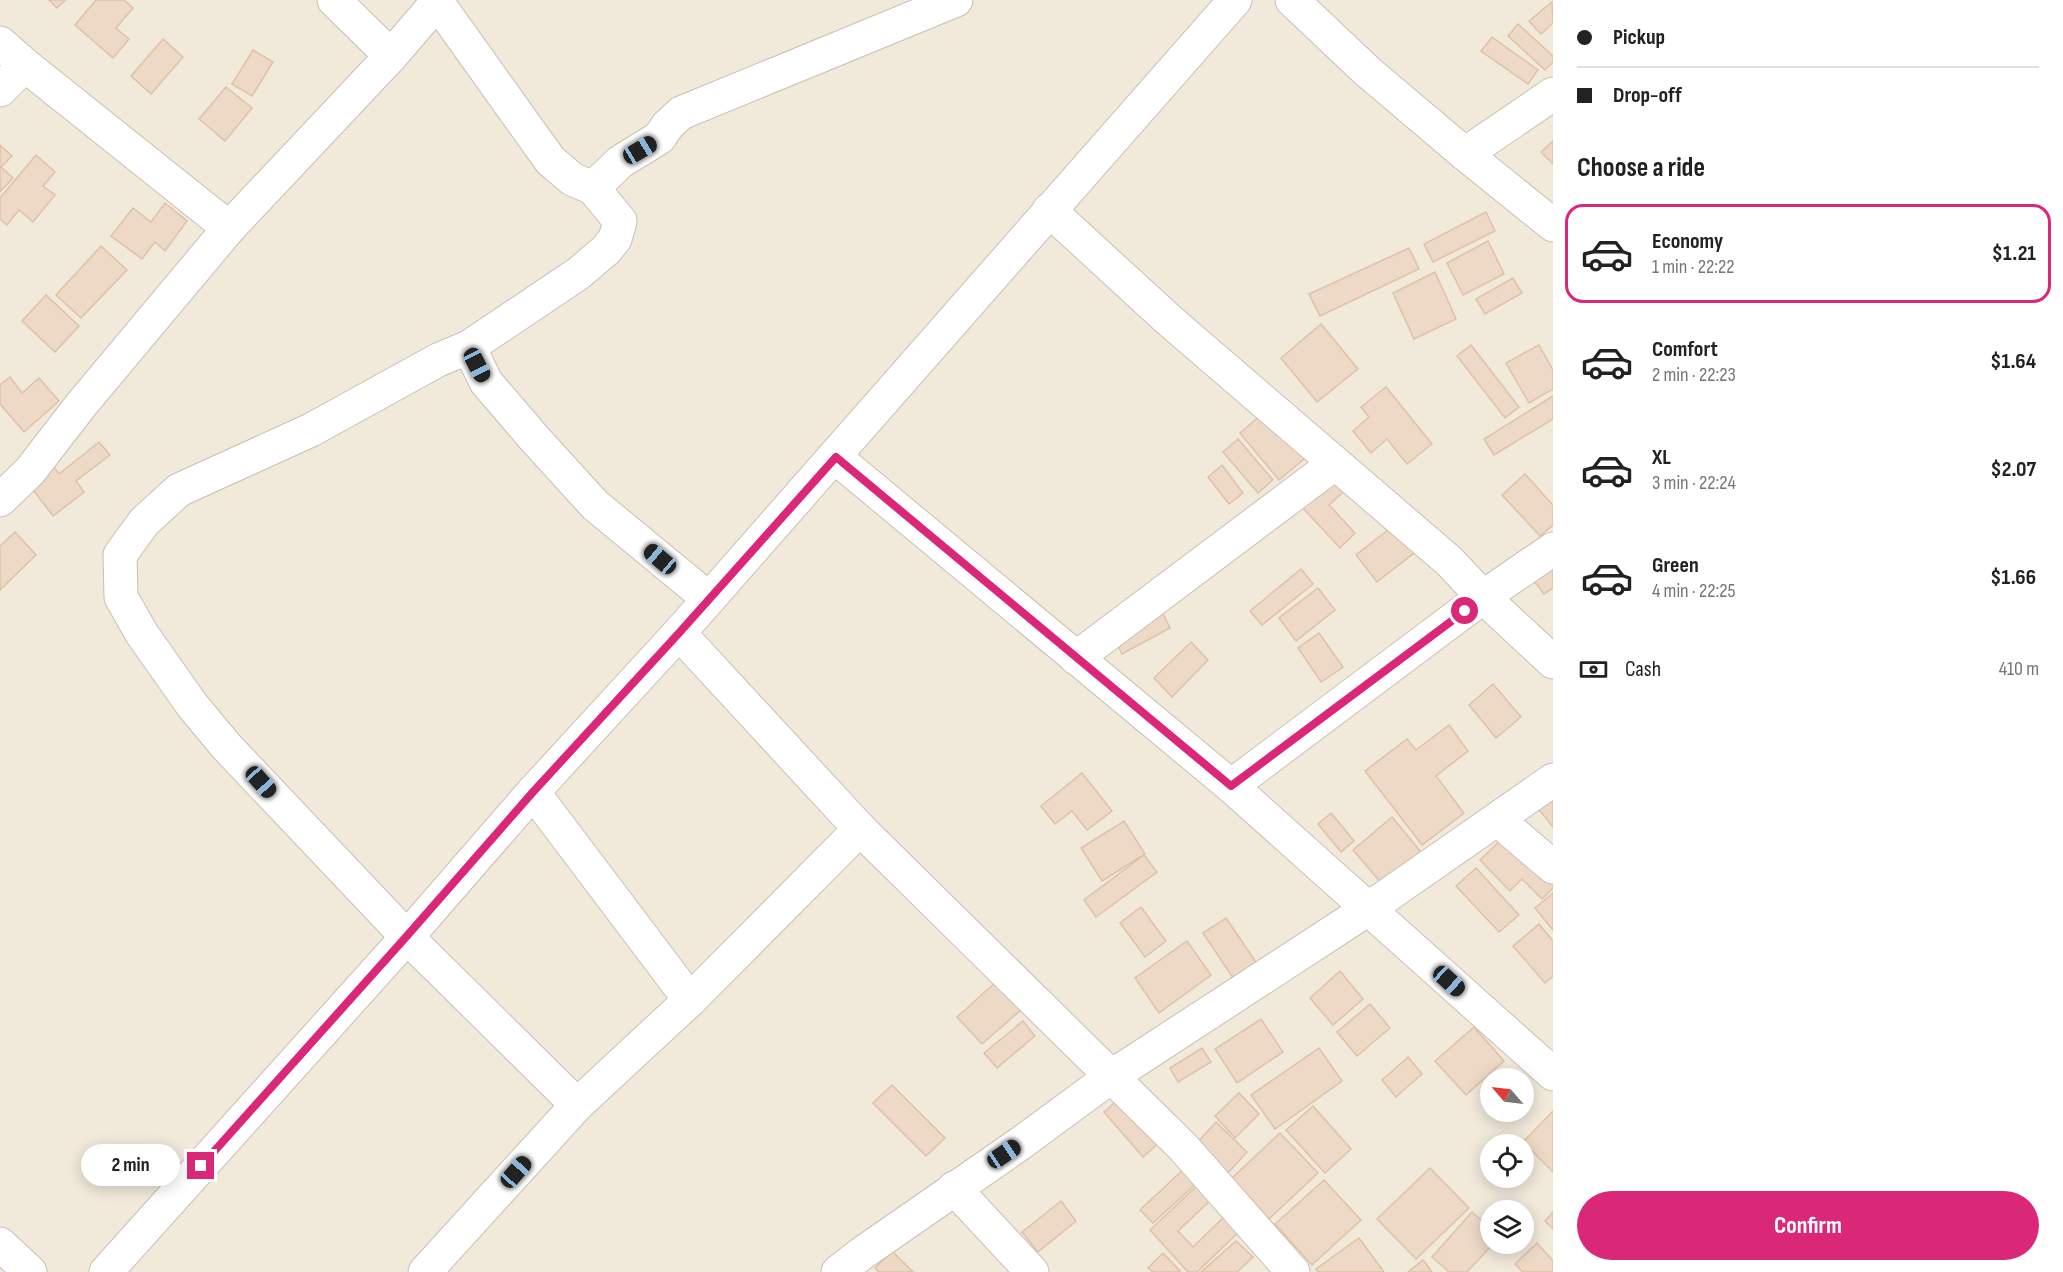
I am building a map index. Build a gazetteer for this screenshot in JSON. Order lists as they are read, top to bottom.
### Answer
{
  "north": "top left",
  "page": {
    "banner": ["Pickup", "Drop-off"],
    "heading": "Choose a ride",
    "list": [
      {
        "name": "Economy",
        "note": "1 min · 22:22",
        "value": "$1.21"
      },
      {
        "name": "Comfort",
        "note": "2 min · 22:23",
        "value": "$1.64"
      },
      {
        "name": "XL",
        "note": "3 min · 22:24",
        "value": "$2.07"
      },
      {
        "name": "Green",
        "note": "4 min · 22:25",
        "value": "$1.66"
      }
    ],
    "pay": ["Cash", "410 m"],
    "bubble": "2 min",
    "buttons": "Confirm"
  }
}
